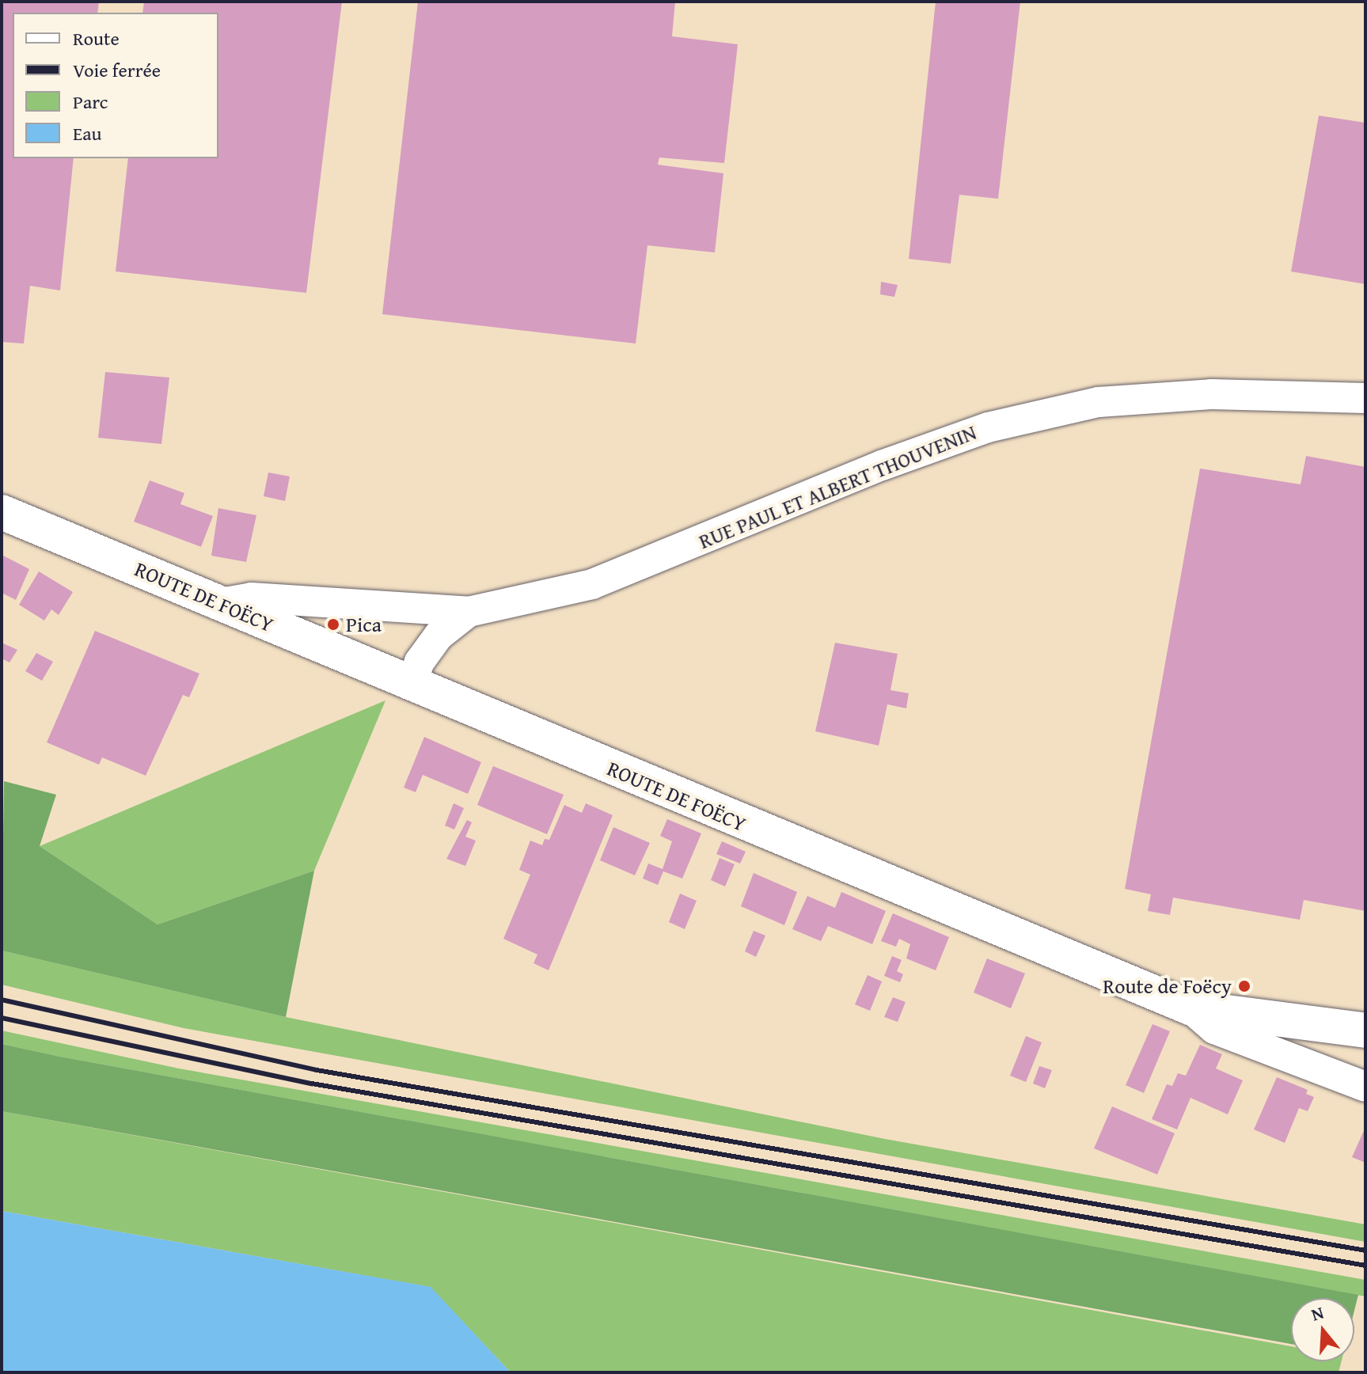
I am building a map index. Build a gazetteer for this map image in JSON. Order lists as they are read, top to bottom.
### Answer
{
  "streets": {
    "street": ["RUE PAUL ET ALBERT THOUVENIN", "ROUTE DE FOËCY"]
  },
  "crossings": [
    ["RUE PAUL ET ALBERT THOUVENIN", "ROUTE DE FOËCY"]
  ],
  "places": ["Pica", "Route de Foëcy"],
  "legend": [
    "Route",
    "Voie ferrée",
    "Parc",
    "Eau"
  ],
  "north": "top"
}
